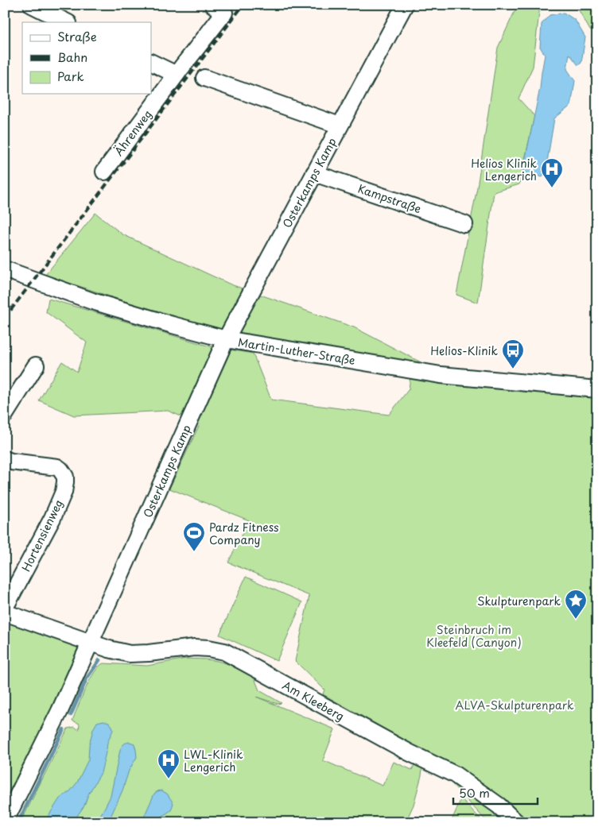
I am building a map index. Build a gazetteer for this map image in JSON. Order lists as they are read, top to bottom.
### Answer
{
  "streets": {
    "street": [
      "Ährenweg",
      "Osterkamps Kamp",
      "Kampstraße",
      "Martin-Luther-Straße",
      "Hortensienweg",
      "Am Kleeberg"
    ]
  },
  "crossings": [
    ["Osterkamps Kamp", "Kampstraße"],
    ["Osterkamps Kamp", "Martin-Luther-Straße"],
    ["Osterkamps Kamp", "Am Kleeberg"]
  ],
  "parks": ["Steinbruch im Kleefeld (Canyon)", "ALVA-Skulpturenpark"],
  "places": {
    "hospital": ["Helios Klinik Lengerich", "LWL-Klinik Lengerich"],
    "bus stop": ["Helios-Klinik"],
    "sports": ["Pardz Fitness Company"],
    "place": ["Skulpturenpark"]
  },
  "legend": ["Straße", "Bahn", "Park"],
  "scale_bar": "50 m"
}
